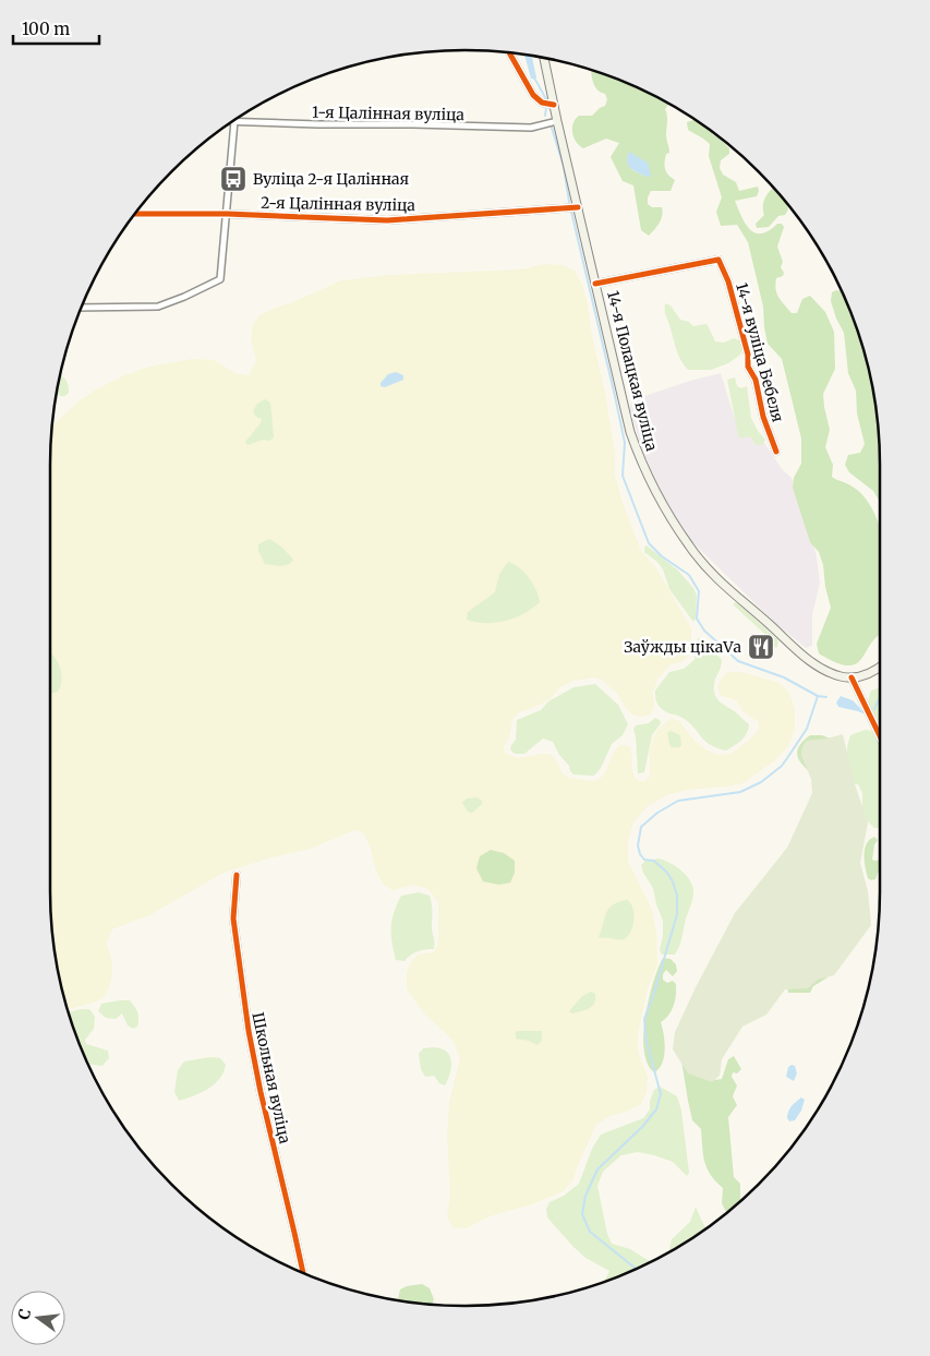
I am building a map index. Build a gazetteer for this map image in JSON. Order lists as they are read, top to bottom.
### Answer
{
  "streets": {
    "main road": ["14-я Полацкая вуліца"],
    "street": [
      "1-я Цалінная вуліца",
      "2-я Цалінная вуліца",
      "14-я вуліца Бебеля",
      "Школьная вуліца"
    ]
  },
  "crossings": [
    ["1-я Цалінная вуліца", "14-я Полацкая вуліца"],
    ["2-я Цалінная вуліца", "14-я Полацкая вуліца"],
    ["14-я вуліца Бебеля", "14-я Полацкая вуліца"]
  ],
  "places": {
    "bus stop": ["Вуліца 2-я Цалінная"],
    "restaurant": ["Заўжды цікаVа"]
  },
  "scale_bar": "100 m",
  "north": "left"
}
